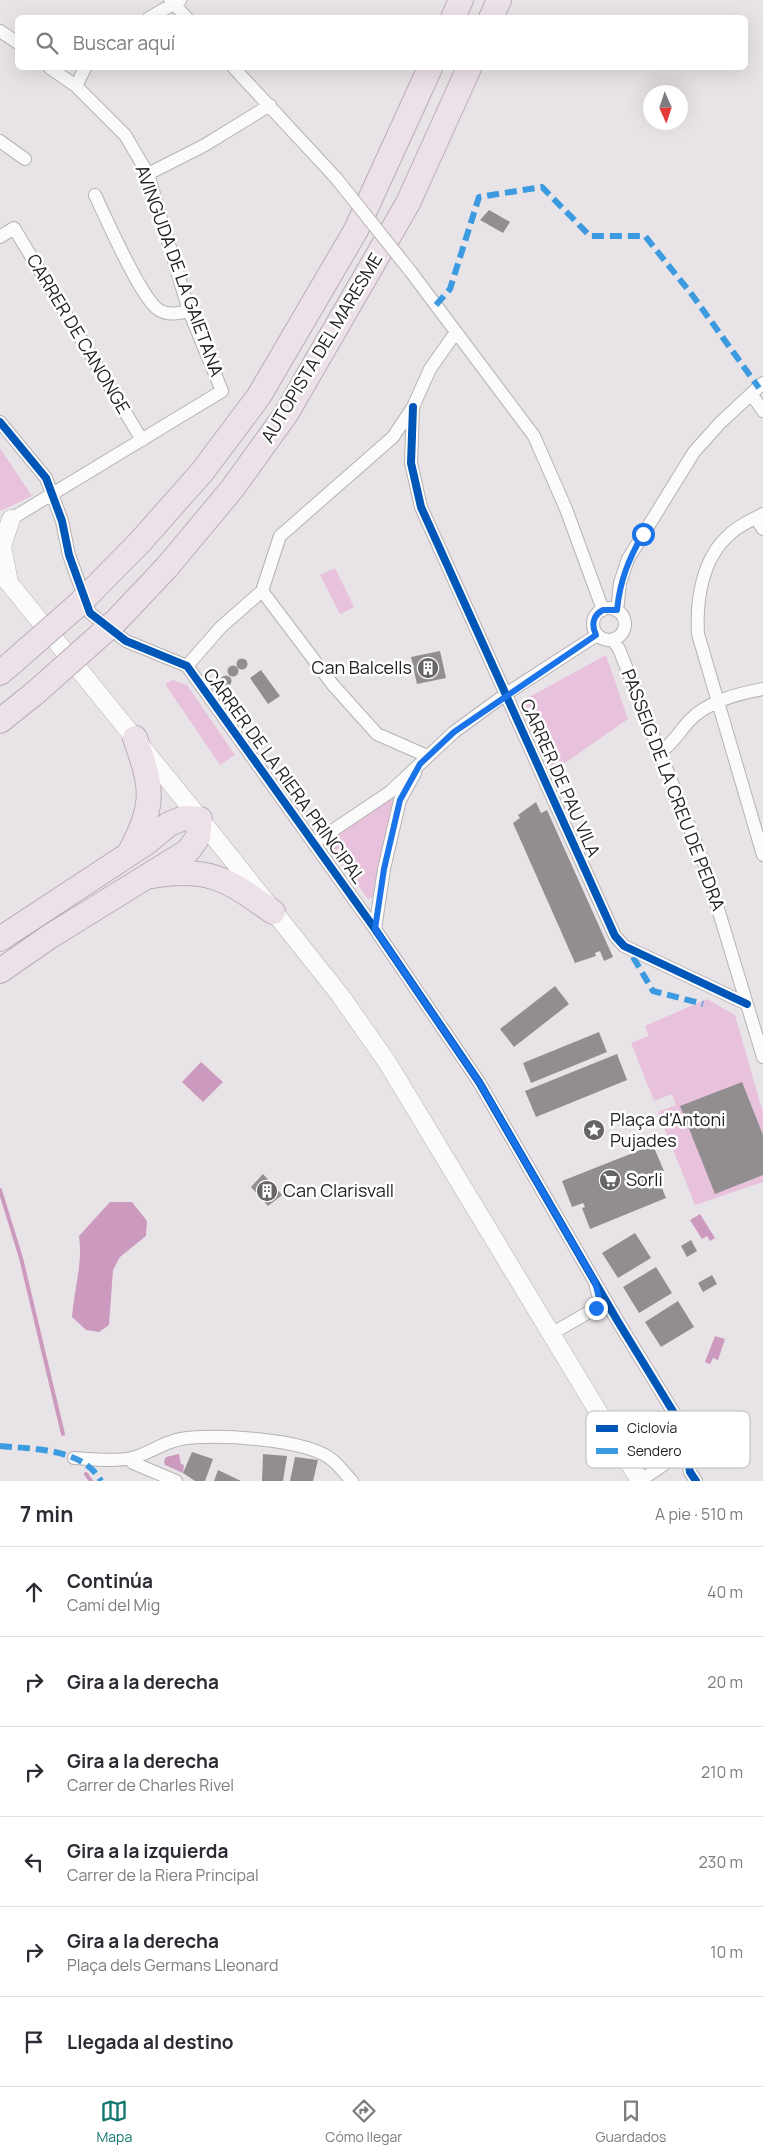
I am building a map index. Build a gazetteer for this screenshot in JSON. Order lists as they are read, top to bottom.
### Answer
{
  "streets": {
    "highway": ["AUTOPISTA DEL MARESME"],
    "street": [
      "AVINGUDA DE LA GAIETANA",
      "CARRER DE CANONGE",
      "CARRER DE LA RIERA PRINCIPAL",
      "CARRER DE PAU VILA",
      "PASSEIG DE LA CREU DE PEDRA"
    ]
  },
  "crossings": [
    ["AVINGUDA DE LA GAIETANA", "CARRER DE CANONGE"],
    ["CARRER DE PAU VILA", "PASSEIG DE LA CREU DE PEDRA"]
  ],
  "places": {
    "building": ["Can Balcells", "Can Clarisvall"],
    "place": ["Plaça d'Antoni Pujades"],
    "supermarket": ["Sorli"]
  },
  "legend": ["Ciclovía", "Sendero"],
  "north": "bottom",
  "page": {
    "search": "Buscar aquí",
    "heading": ["7 min", "A pie · 510 m"],
    "list": [
      ["Continúa", "Camí del Mig", "40 m"],
      ["Gira a la derecha", "20 m"],
      ["Gira a la derecha", "Carrer de Charles Rivel", "210 m"],
      ["Gira a la izquierda", "Carrer de la Riera Principal", "230 m"],
      ["Gira a la derecha", "Plaça dels Germans Lleonard", "10 m"],
      "Llegada al destino"
    ],
    "nav": ["Mapa", "Cómo llegar", "Guardados"]
  }
}
